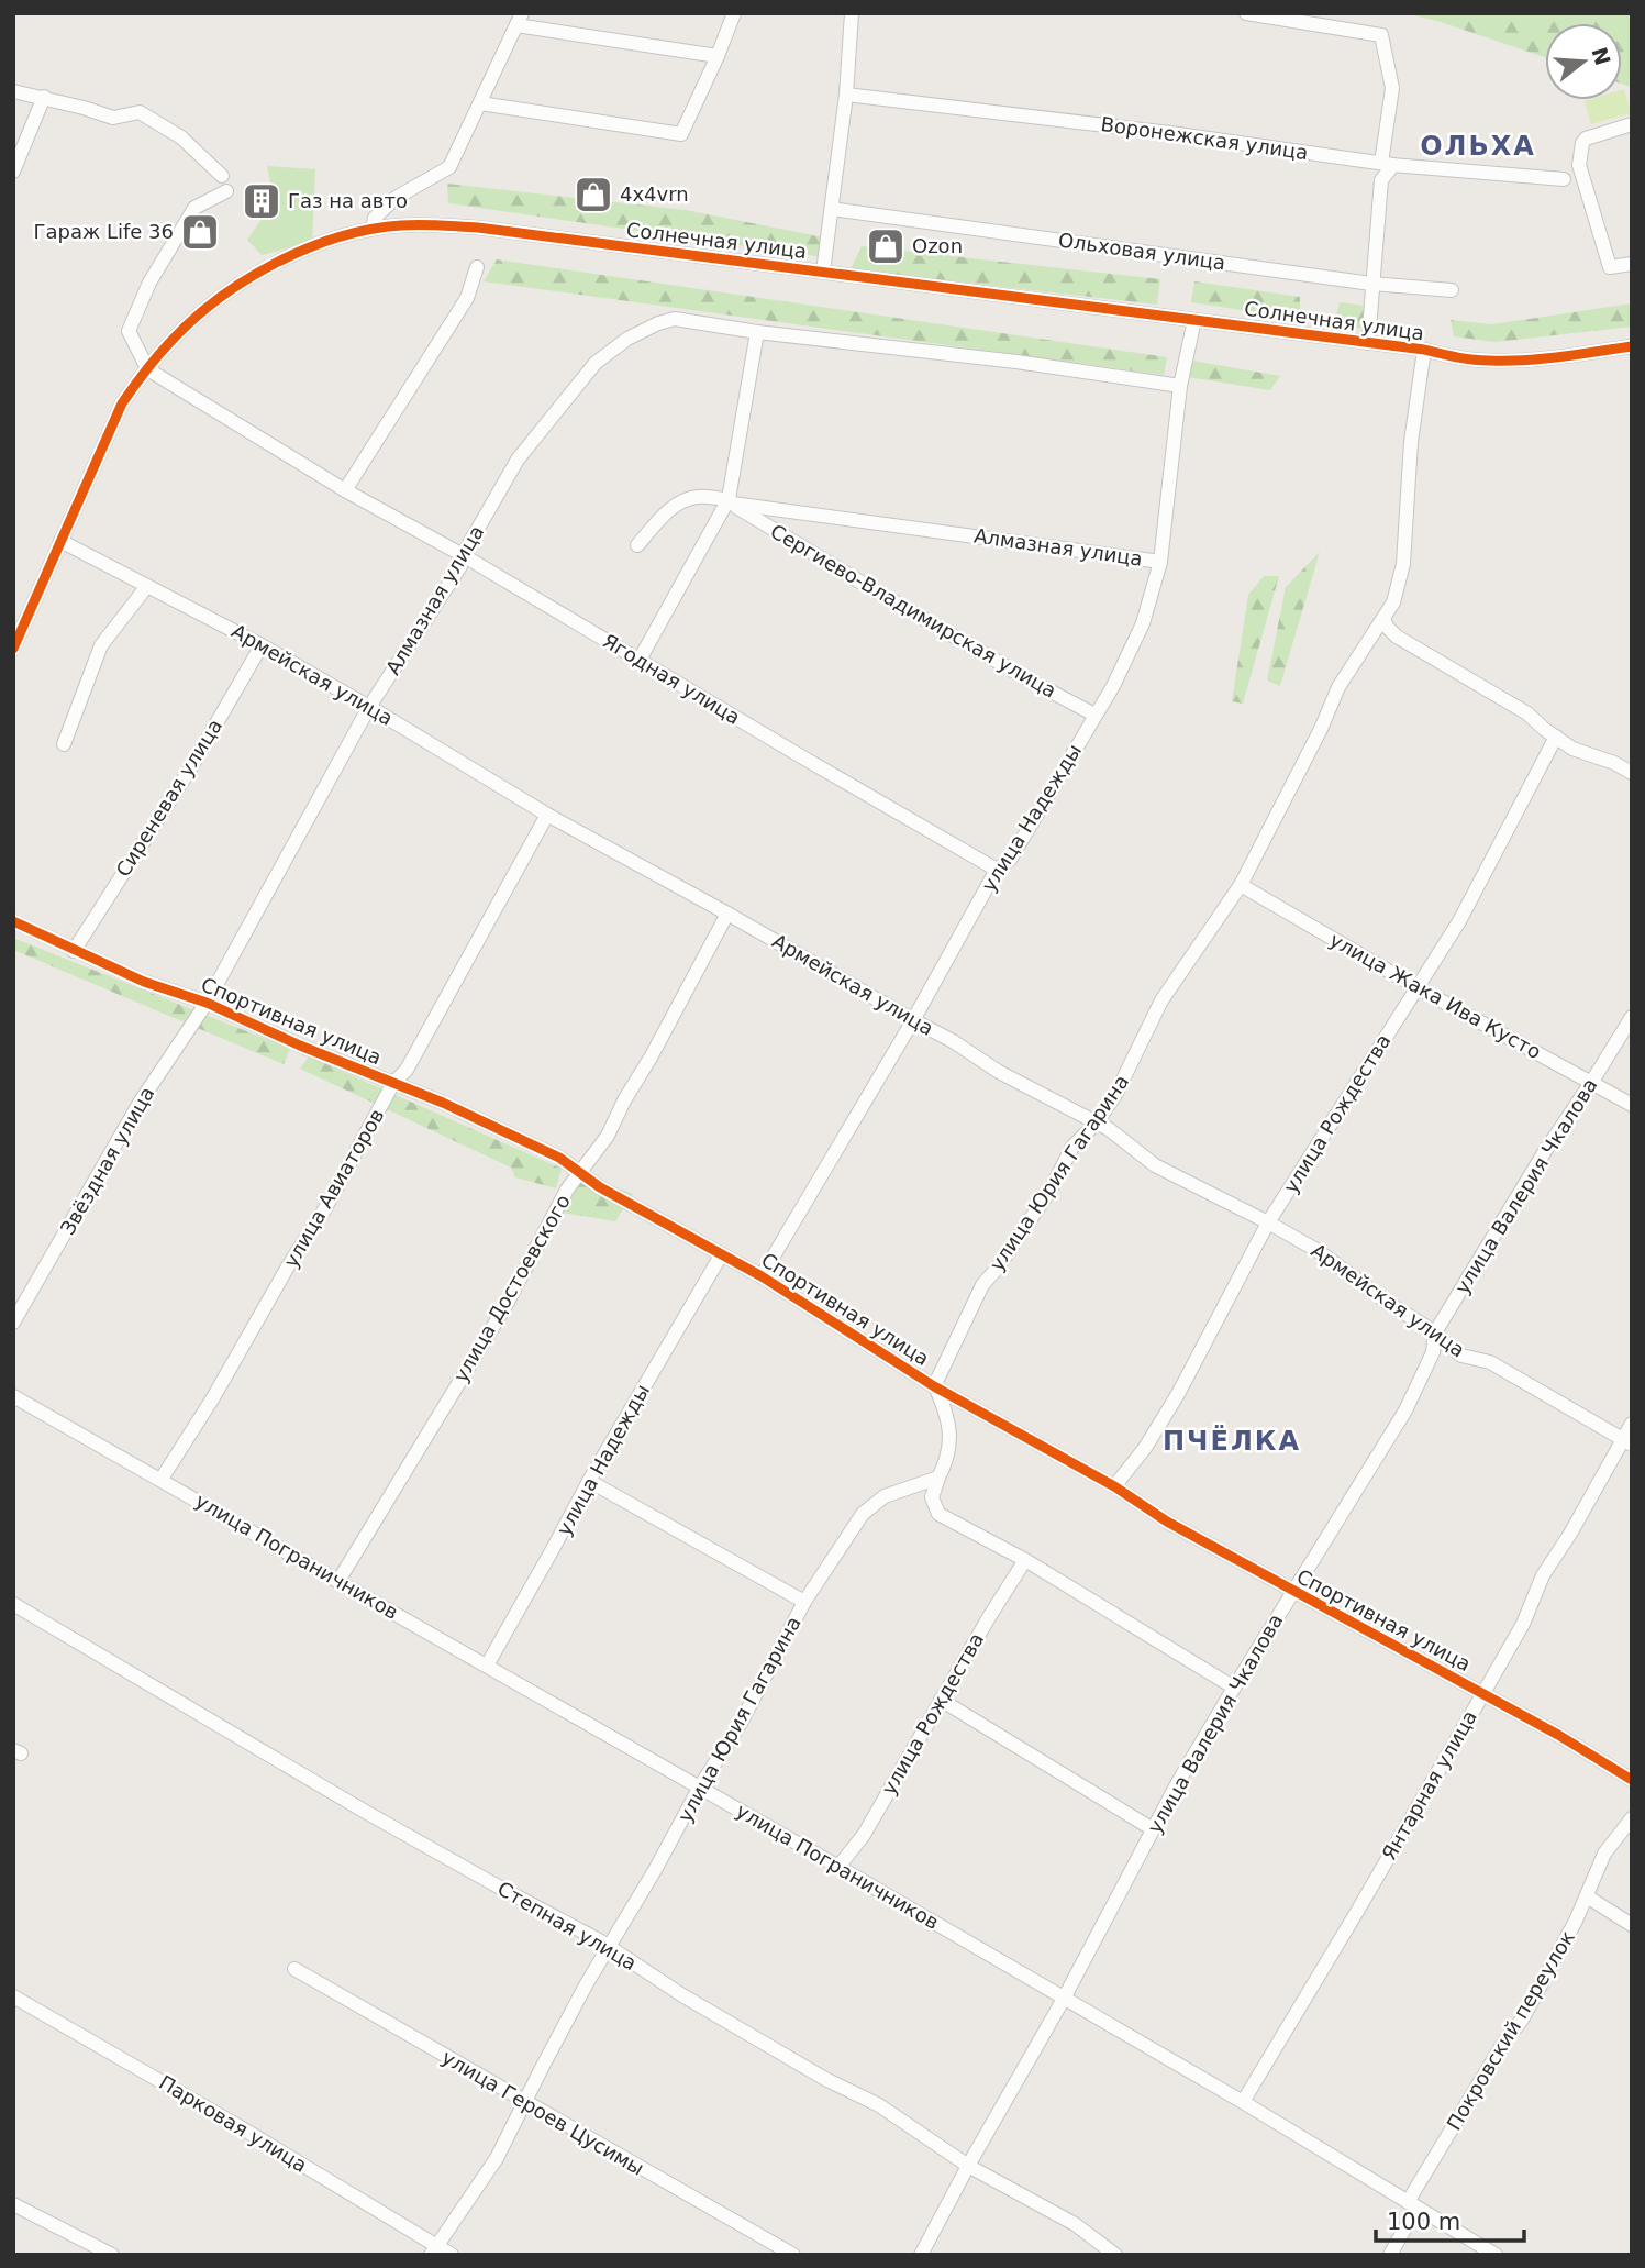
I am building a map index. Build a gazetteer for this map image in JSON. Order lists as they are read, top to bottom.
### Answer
{
  "streets": {
    "street": [
      "Воронежская улица",
      "Солнечная улица",
      "Ольховая улица",
      "Алмазная улица",
      "Сергиево-Владимирская улица",
      "Армейская улица",
      "Ягодная улица",
      "Сиреневая улица",
      "улица Надежды",
      "улица Жака Ива Кусто",
      "Спортивная улица",
      "улица Рождества",
      "Звёздная улица",
      "улица Юрия Гагарина",
      "улица Валерия Чкалова",
      "улица Авиаторов",
      "улица Достоевского",
      "улица Пограничников",
      "Янтарная улица",
      "Степная улица",
      "Покровский переулок",
      "улица Героев Цусимы",
      "Парковая улица"
    ]
  },
  "crossings": [
    ["Солнечная улица", "Армейская улица"],
    ["Солнечная улица", "Ягодная улица"],
    ["Солнечная улица", "улица Надежды"],
    ["Солнечная улица", "улица Юрия Гагарина"],
    ["Алмазная улица", "Сергиево-Владимирская улица"],
    ["Алмазная улица", "Армейская улица"],
    ["Алмазная улица", "Ягодная улица"],
    ["Алмазная улица", "улица Надежды"],
    ["Алмазная улица", "Спортивная улица"],
    ["Алмазная улица", "Звёздная улица"],
    ["Сергиево-Владимирская улица", "улица Надежды"],
    ["Армейская улица", "Сиреневая улица"],
    ["Армейская улица", "улица Надежды"],
    ["Армейская улица", "улица Рождества"],
    ["Армейская улица", "улица Юрия Гагарина"],
    ["Армейская улица", "улица Валерия Чкалова"],
    ["Армейская улица", "улица Авиаторов"],
    ["Армейская улица", "улица Достоевского"],
    ["Армейская улица", "Янтарная улица"],
    ["Ягодная улица", "улица Надежды"],
    ["Сиреневая улица", "Спортивная улица"],
    ["улица Надежды", "Спортивная улица"],
    ["улица Надежды", "улица Пограничников"],
    ["улица Жака Ива Кусто", "улица Рождества"],
    ["улица Жака Ива Кусто", "улица Юрия Гагарина"],
    ["улица Жака Ива Кусто", "улица Валерия Чкалова"],
    ["Спортивная улица", "улица Рождества"],
    ["Спортивная улица", "Звёздная улица"],
    ["Спортивная улица", "улица Юрия Гагарина"],
    ["Спортивная улица", "улица Валерия Чкалова"],
    ["Спортивная улица", "улица Авиаторов"],
    ["Спортивная улица", "улица Достоевского"],
    ["Спортивная улица", "Янтарная улица"],
    ["улица Рождества", "улица Пограничников"],
    ["улица Юрия Гагарина", "улица Пограничников"],
    ["улица Юрия Гагарина", "Степная улица"],
    ["улица Юрия Гагарина", "улица Героев Цусимы"],
    ["улица Юрия Гагарина", "Парковая улица"],
    ["улица Валерия Чкалова", "улица Пограничников"],
    ["улица Валерия Чкалова", "Степная улица"],
    ["улица Авиаторов", "улица Пограничников"],
    ["улица Достоевского", "улица Пограничников"],
    ["улица Пограничников", "Янтарная улица"],
    ["улица Пограничников", "Покровский переулок"]
  ],
  "districts": ["ОЛЬХА", "ПЧЁЛКА"],
  "places": {
    "shop": ["4x4vrn", "Гараж Life 36", "Ozon"],
    "building": ["Газ на авто"]
  },
  "scale_bar": "100 m",
  "north": "right"
}
